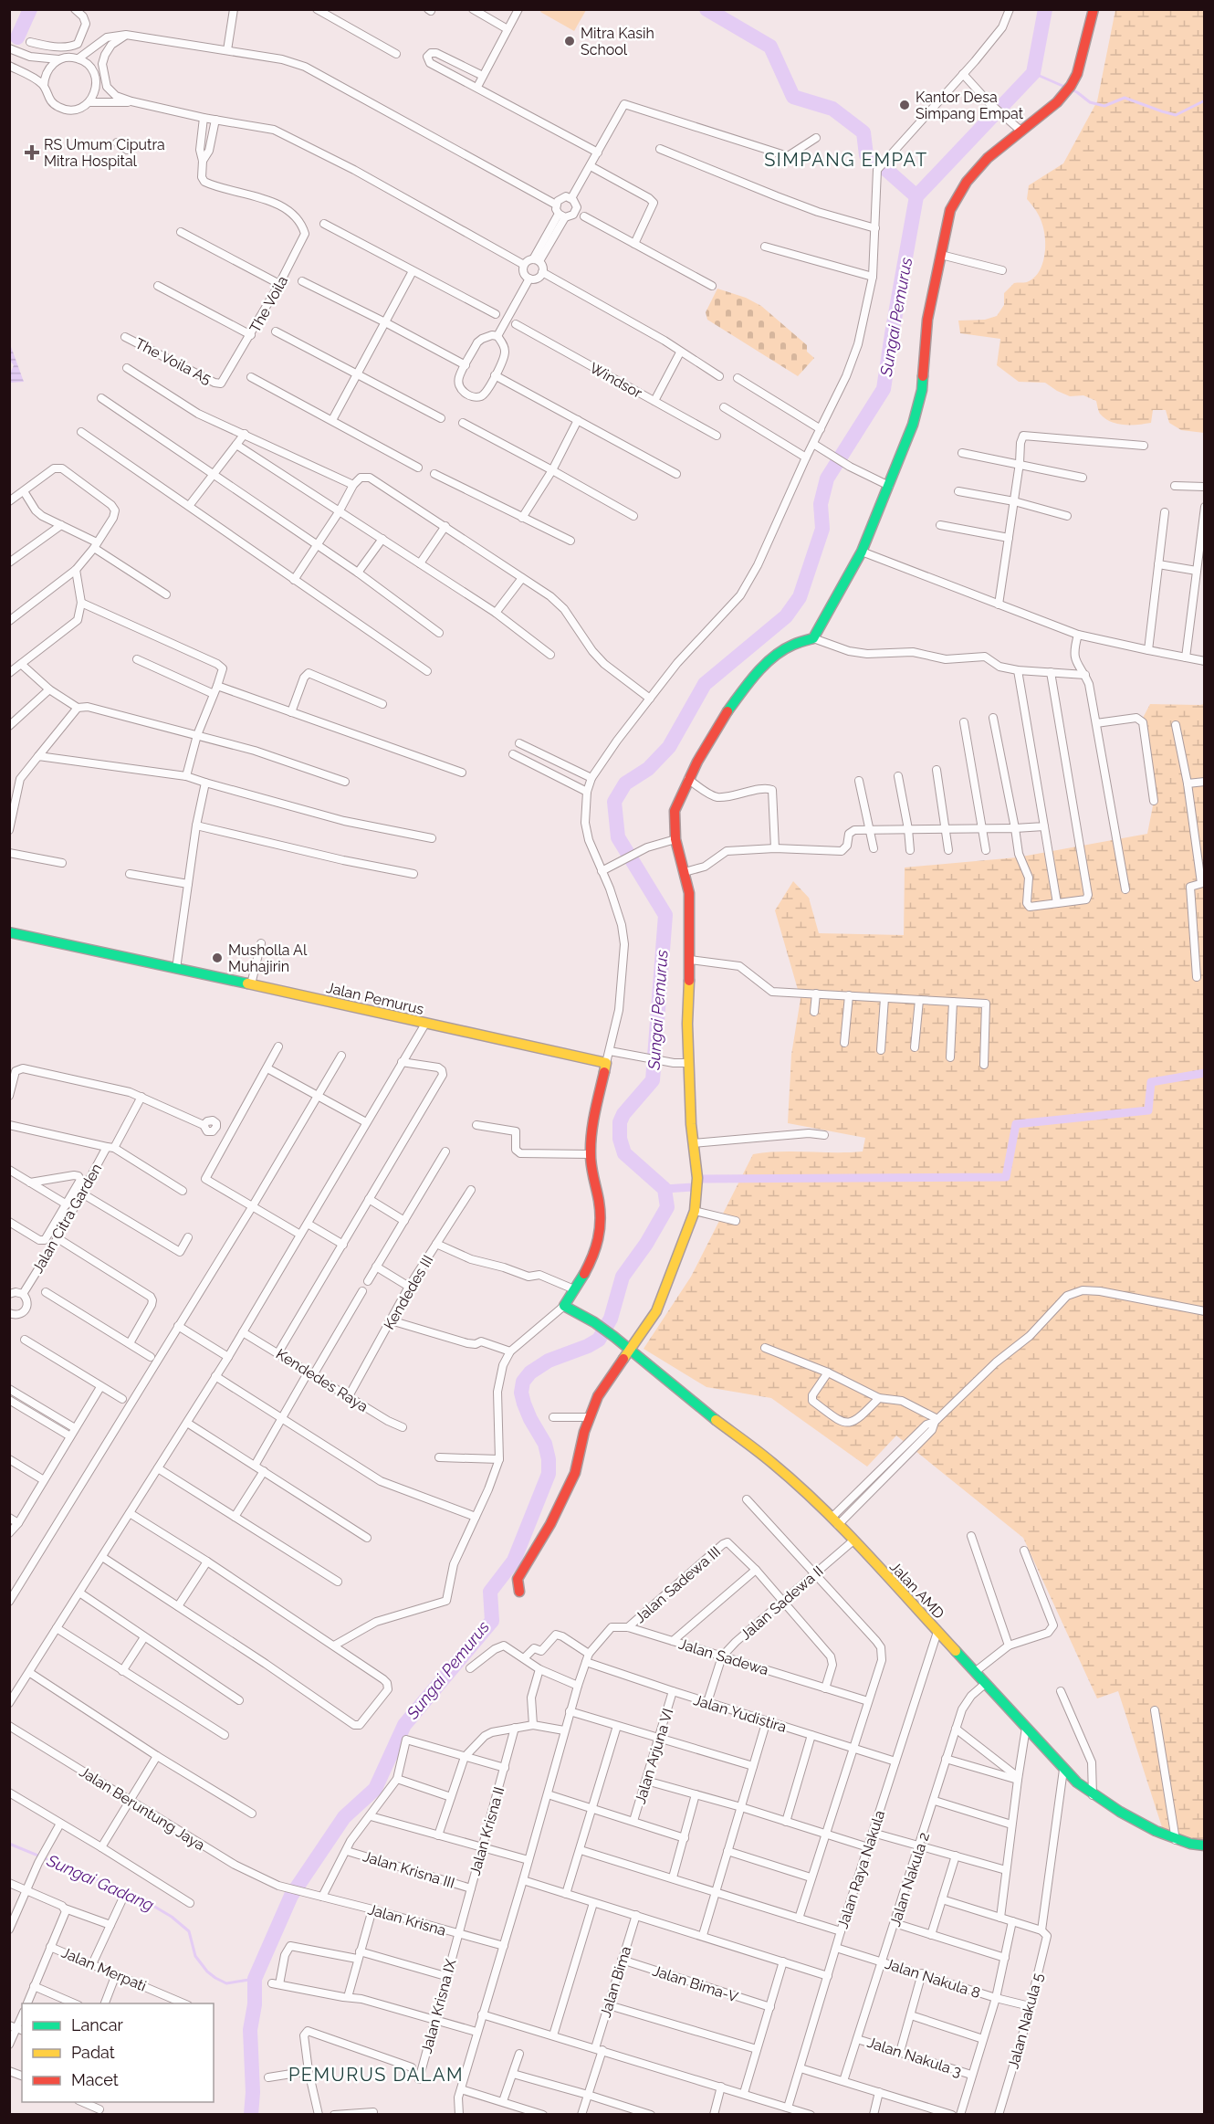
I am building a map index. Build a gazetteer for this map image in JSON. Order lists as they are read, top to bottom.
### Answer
{
  "streets": {
    "street": [
      "The Voila",
      "The Voila A5",
      "Windsor",
      "Jalan Pemurus",
      "Jalan Citra Garden",
      "Kendedes III",
      "Kendedes Raya",
      "Jalan Sadewa III",
      "Jalan AMD",
      "Jalan Sadewa II",
      "Jalan Sadewa",
      "Jalan Yudistira",
      "Jalan Arjuna VI",
      "Jalan Beruntung Jaya",
      "Jalan Krisna II",
      "Jalan Krisna III",
      "Jalan Raya Nakula",
      "Jalan Nakula 2",
      "Jalan Krisna",
      "Jalan Merpati",
      "Jalan Nakula 8",
      "Jalan Bima",
      "Jalan Bima-V",
      "Jalan Krisna IX",
      "Jalan Nakula 5",
      "Jalan Nakula 3"
    ]
  },
  "crossings": [
    ["The Voila", "The Voila A5"],
    ["Kendedes III", "Kendedes Raya"],
    ["Jalan Sadewa III", "Jalan Sadewa"],
    ["Jalan AMD", "Jalan Sadewa II"],
    ["Jalan AMD", "Jalan Raya Nakula"],
    ["Jalan AMD", "Jalan Nakula 2"],
    ["Jalan Sadewa II", "Jalan Sadewa"],
    ["Jalan Sadewa II", "Jalan Yudistira"],
    ["Jalan Yudistira", "Jalan Arjuna VI"],
    ["Jalan Yudistira", "Jalan Raya Nakula"],
    ["Jalan Beruntung Jaya", "Jalan Krisna"],
    ["Jalan Krisna II", "Jalan Krisna III"],
    ["Jalan Krisna II", "Jalan Krisna"],
    ["Jalan Krisna II", "Jalan Krisna IX"],
    ["Jalan Raya Nakula", "Jalan Nakula 8"],
    ["Jalan Nakula 2", "Jalan Nakula 8"],
    ["Jalan Nakula 2", "Jalan Nakula 3"],
    ["Jalan Krisna", "Jalan Krisna IX"],
    ["Jalan Nakula 8", "Jalan Nakula 5"],
    ["Jalan Bima", "Jalan Bima-V"]
  ],
  "districts": ["SIMPANG EMPAT", "PEMURUS DALAM"],
  "water": ["Sungai Pemurus", "Sungai Gadang"],
  "places": {
    "other": ["Mitra Kasih School", "Kantor Desa Simpang Empat", "Musholla Al Muhajirin"],
    "health": ["RS Umum Ciputra Mitra Hospital"]
  },
  "legend": ["Lancar", "Padat", "Macet"]
}
